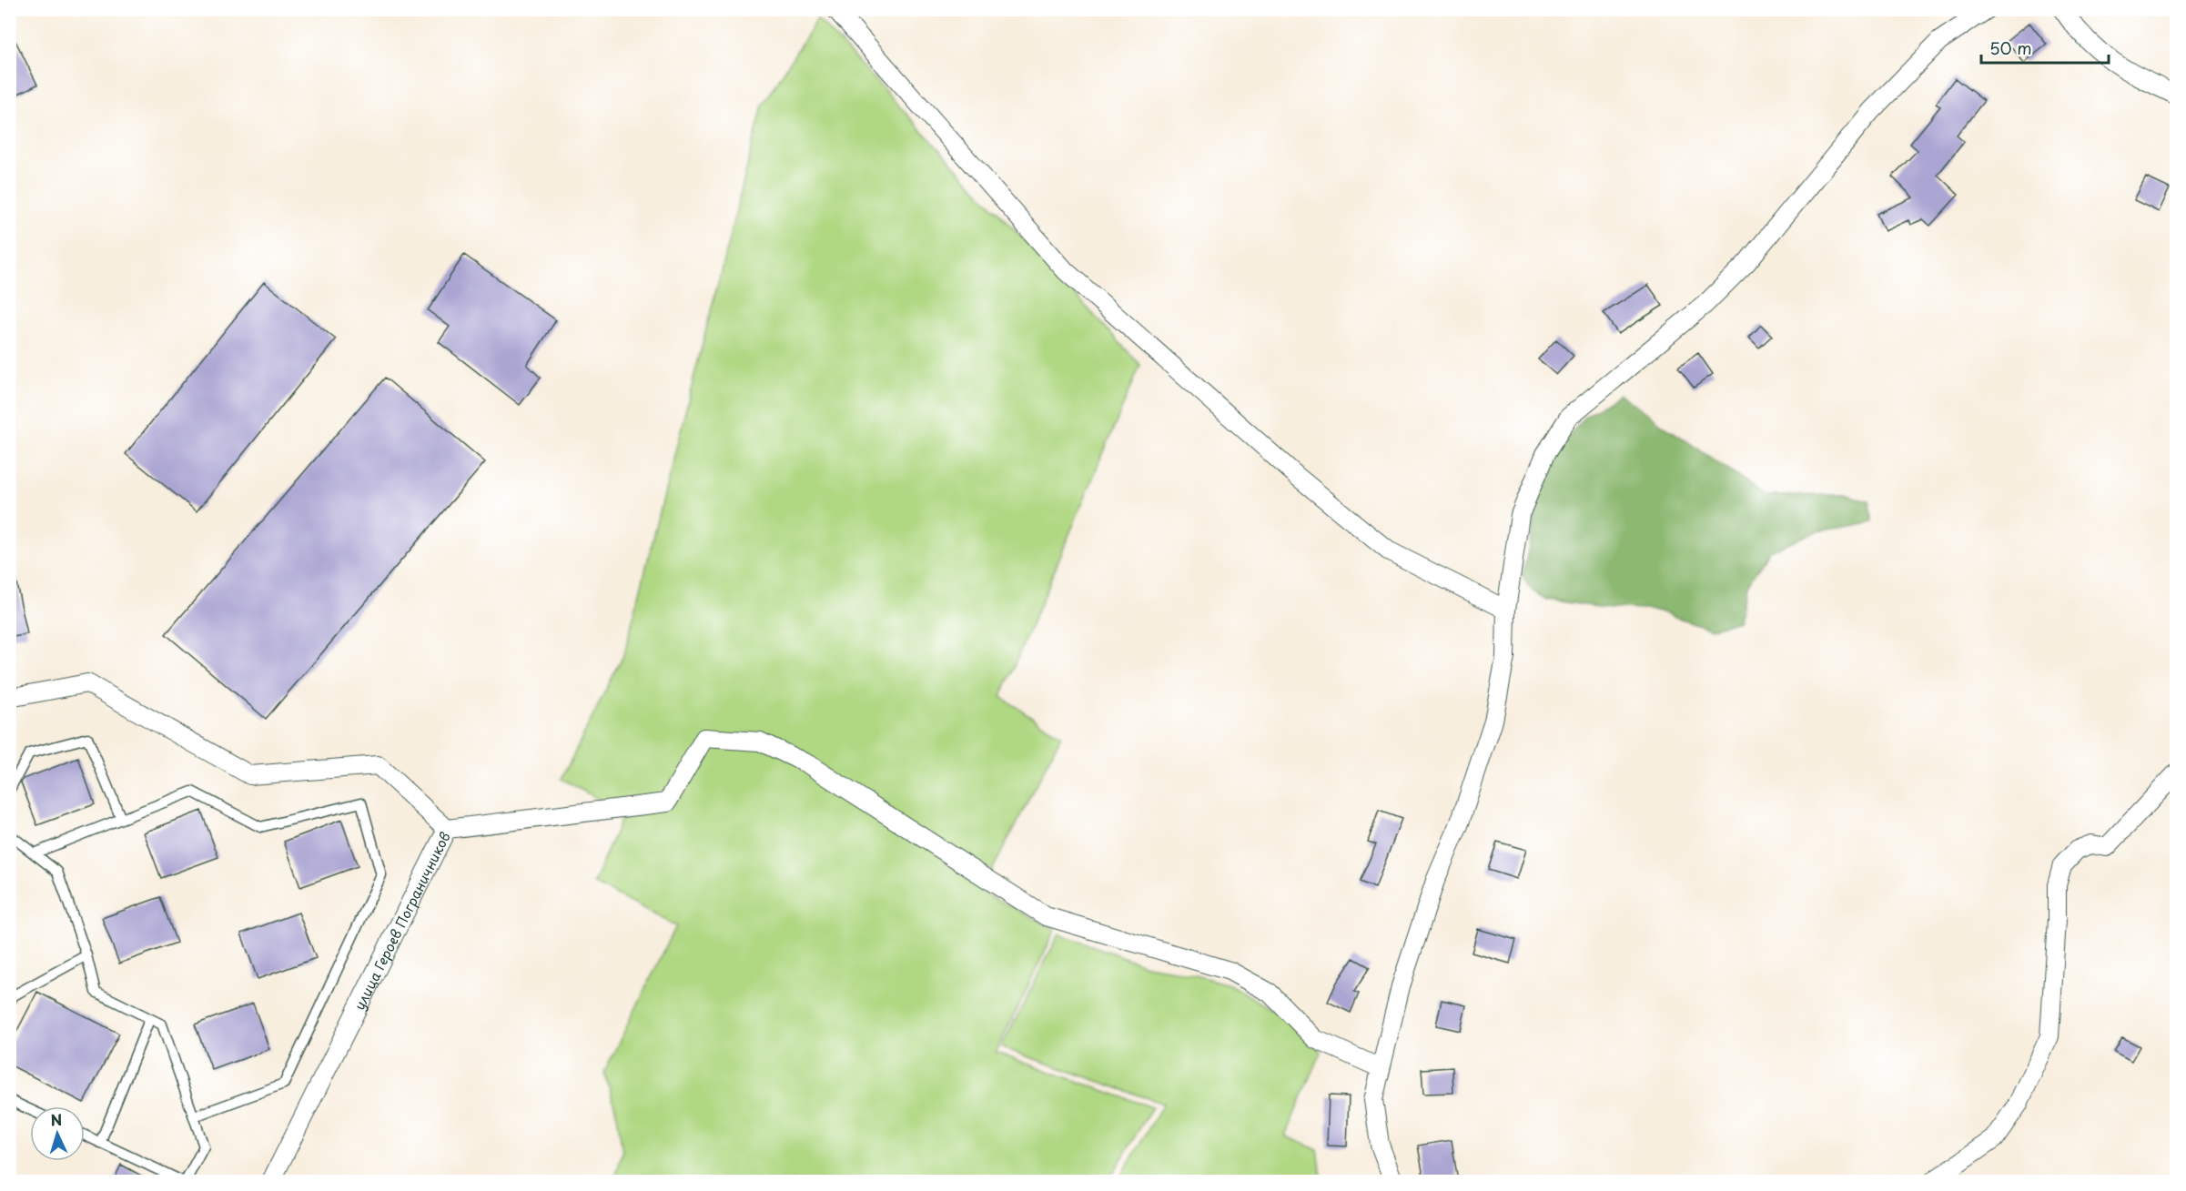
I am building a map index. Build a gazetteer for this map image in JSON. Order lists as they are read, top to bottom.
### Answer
{
  "streets": {
    "street": ["улица Героев Пограничников"]
  },
  "scale_bar": "50 m",
  "north": "top"
}
